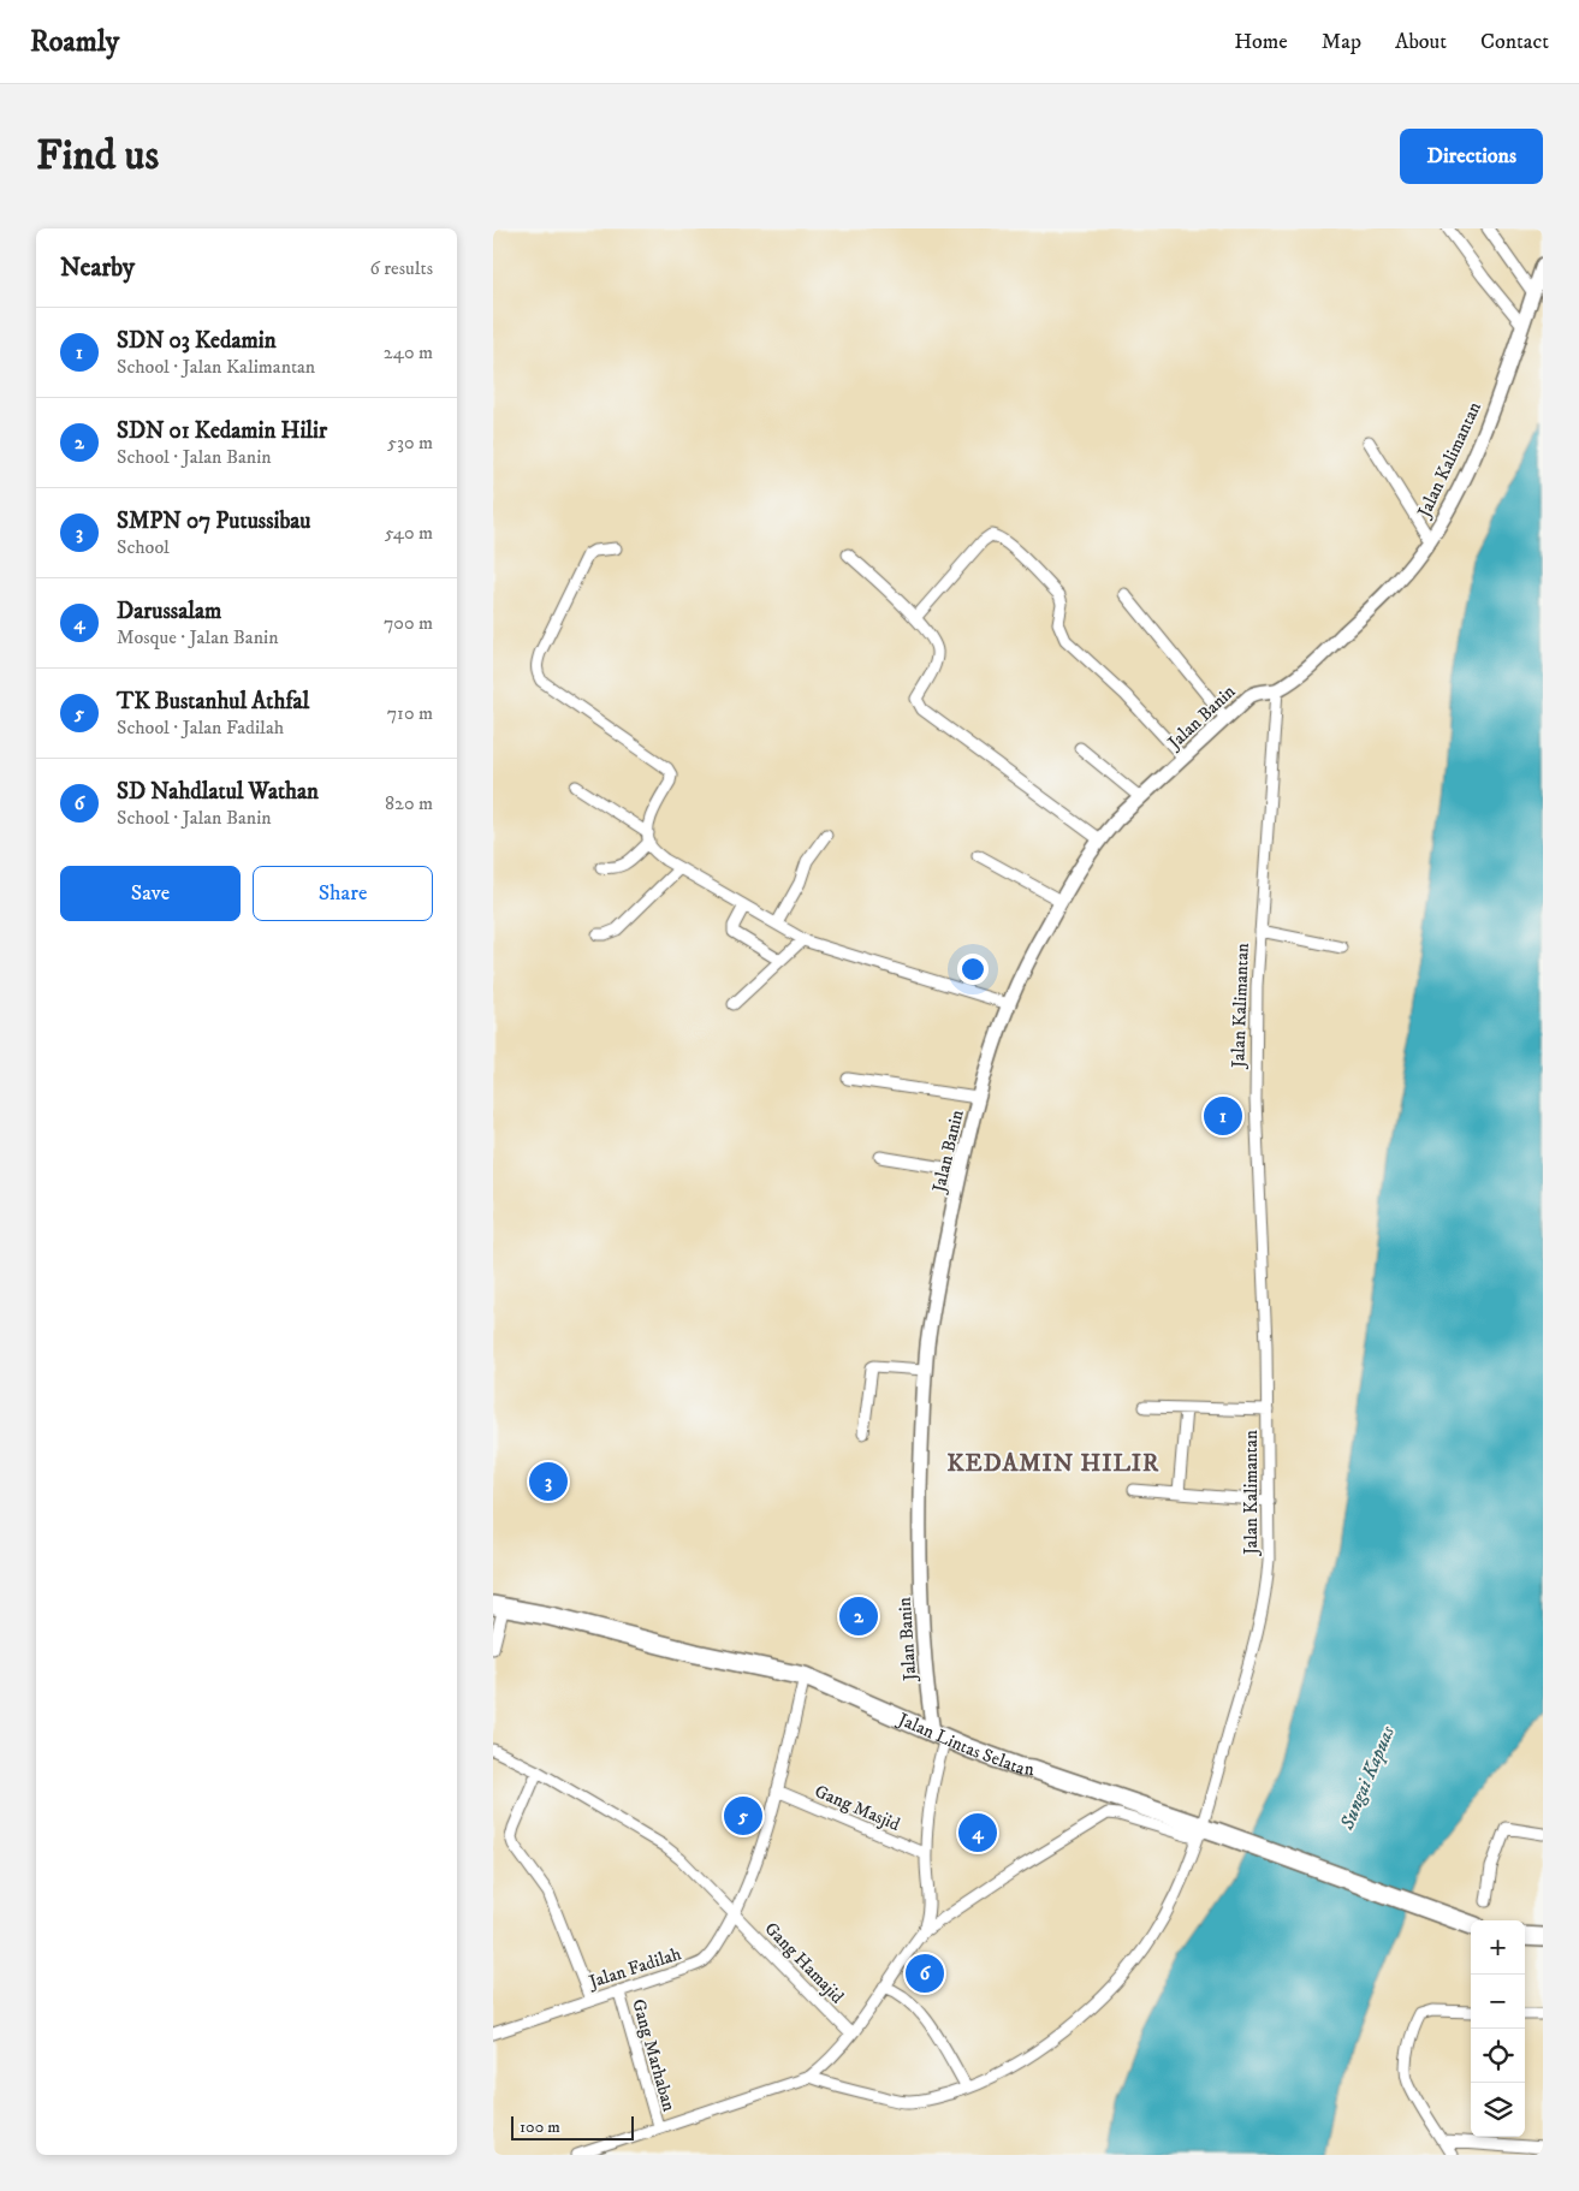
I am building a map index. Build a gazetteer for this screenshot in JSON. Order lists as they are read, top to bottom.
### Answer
{
  "streets": {
    "highway": ["Jalan Lintas Selatan"],
    "street": [
      "Jalan Kalimantan",
      "Jalan Banin",
      "Gang Masjid",
      "Gang Hamajid",
      "Jalan Fadilah",
      "Gang Marhaban"
    ]
  },
  "crossings": [
    ["Jalan Kalimantan", "Jalan Banin"],
    ["Jalan Kalimantan", "Jalan Lintas Selatan"],
    ["Jalan Banin", "Jalan Lintas Selatan"],
    ["Jalan Banin", "Gang Masjid"],
    ["Jalan Banin", "Gang Hamajid"],
    ["Jalan Lintas Selatan", "Jalan Fadilah"],
    ["Gang Masjid", "Jalan Fadilah"],
    ["Gang Hamajid", "Jalan Fadilah"],
    ["Jalan Fadilah", "Gang Marhaban"]
  ],
  "districts": ["KEDAMIN HILIR"],
  "water": ["Sungai Kapuas"],
  "scale_bar": "100 m",
  "page": {
    "header": "Roamly",
    "nav": [
      "Home",
      "Map",
      "About",
      "Contact"
    ],
    "buttons": [
      "Directions",
      ["Save", "Share"]
    ],
    "title": "Find us",
    "heading": ["Nearby", "6 results"],
    "list": [
      {
        "mark": "1",
        "name": "SDN 03 Kedamin",
        "note": "School · Jalan Kalimantan",
        "value": "240 m"
      },
      {
        "mark": "2",
        "name": "SDN 01 Kedamin Hilir",
        "note": "School · Jalan Banin",
        "value": "530 m"
      },
      {
        "mark": "3",
        "name": "SMPN 07 Putussibau",
        "note": "School",
        "value": "540 m"
      },
      {
        "mark": "4",
        "name": "Darussalam",
        "note": "Mosque · Jalan Banin",
        "value": "700 m"
      },
      {
        "mark": "5",
        "name": "TK Bustanhul Athfal",
        "note": "School · Jalan Fadilah",
        "value": "710 m"
      },
      {
        "mark": "6",
        "name": "SD Nahdlatul Wathan",
        "note": "School · Jalan Banin",
        "value": "820 m"
      }
    ],
    "pins": [
      "1",
      "3",
      "2",
      "5",
      "4",
      "6"
    ],
    "map_buttons": ["+", "−"],
    "scale": "100 m"
  }
}
